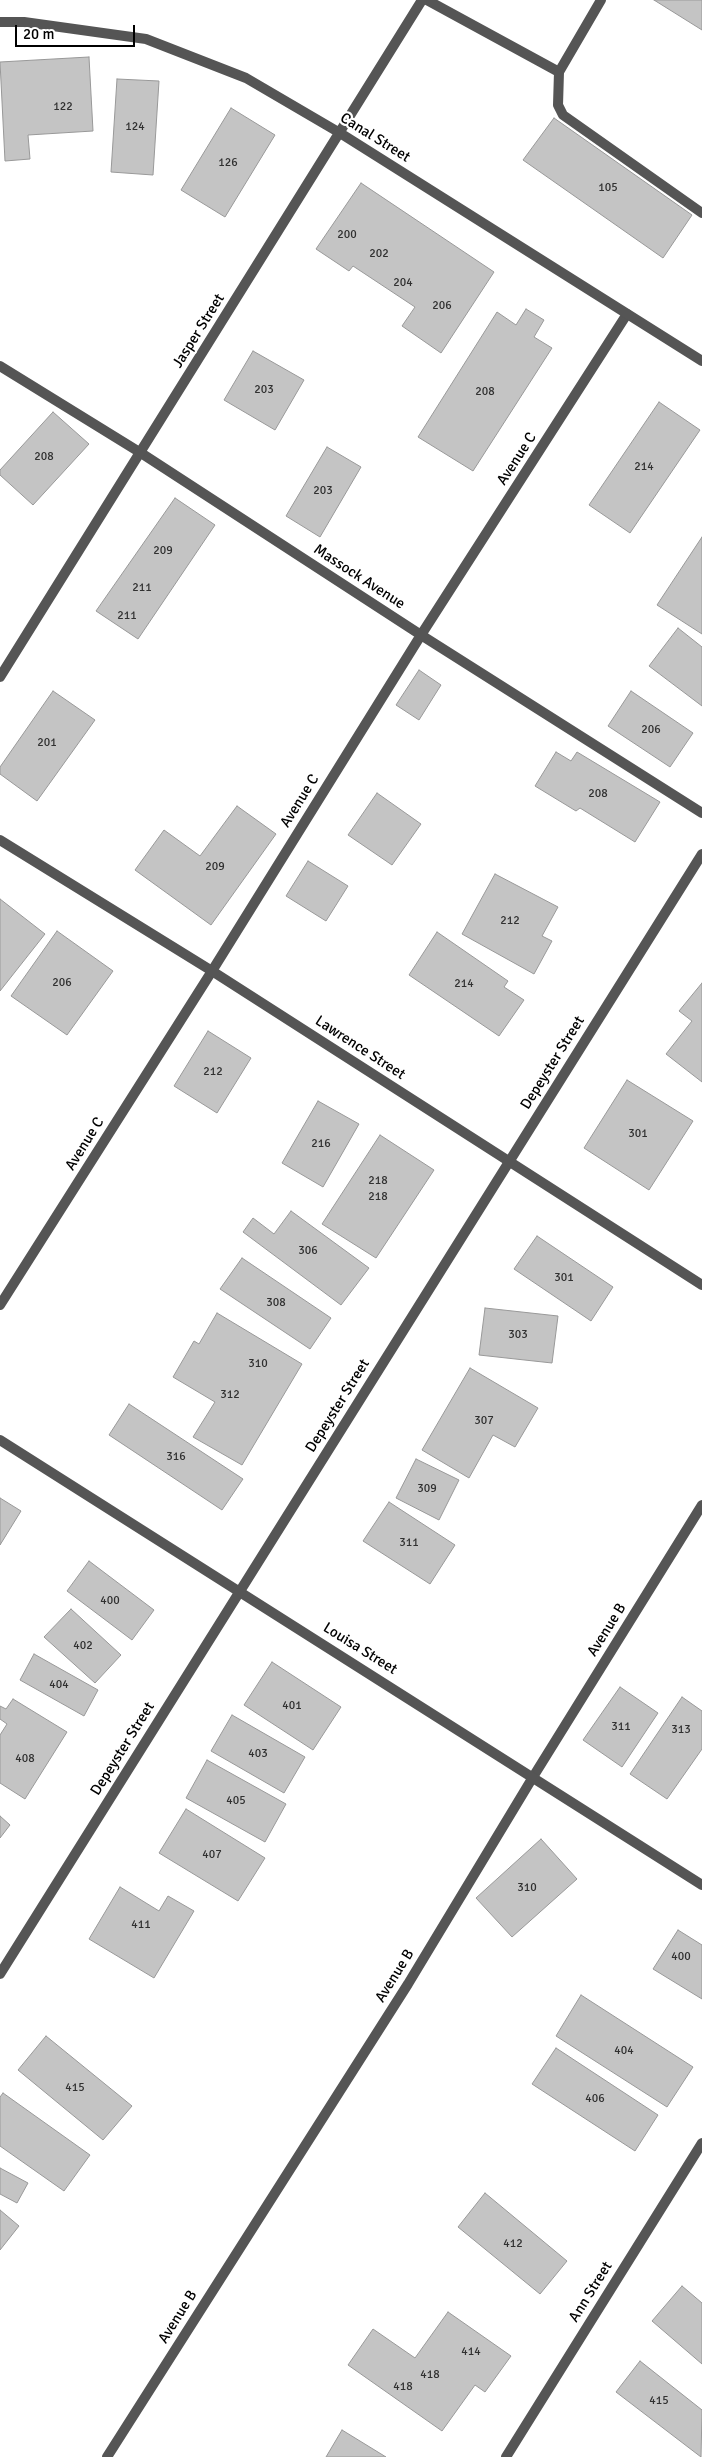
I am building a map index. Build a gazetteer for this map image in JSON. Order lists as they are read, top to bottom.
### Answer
{
  "streets": {
    "street": [
      "Canal Street",
      "Jasper Street",
      "Avenue C",
      "Massock Avenue",
      "Lawrence Street",
      "Depeyster Street",
      "Avenue B",
      "Louisa Street",
      "Ann Street"
    ]
  },
  "crossings": [
    ["Canal Street", "Jasper Street"],
    ["Canal Street", "Avenue C"],
    ["Jasper Street", "Massock Avenue"],
    ["Avenue C", "Massock Avenue"],
    ["Avenue C", "Lawrence Street"],
    ["Lawrence Street", "Depeyster Street"],
    ["Depeyster Street", "Louisa Street"],
    ["Avenue B", "Louisa Street"]
  ],
  "house_numbers": [
    "122",
    "124",
    "126",
    "105",
    "200",
    "202",
    "204",
    "206",
    "203",
    "208",
    "208",
    "214",
    "203",
    "209",
    "211",
    "211",
    "206",
    "201",
    "208",
    "209",
    "212",
    "206",
    "214",
    "212",
    "301",
    "216",
    "218",
    "218",
    "306",
    "301",
    "308",
    "303",
    "310",
    "312",
    "307",
    "316",
    "309",
    "311",
    "400",
    "402",
    "404",
    "401",
    "311",
    "313",
    "403",
    "408",
    "405",
    "407",
    "310",
    "411",
    "400",
    "404",
    "415",
    "406",
    "412",
    "414",
    "418",
    "418",
    "415"
  ],
  "scale_bar": "20 m"
}
